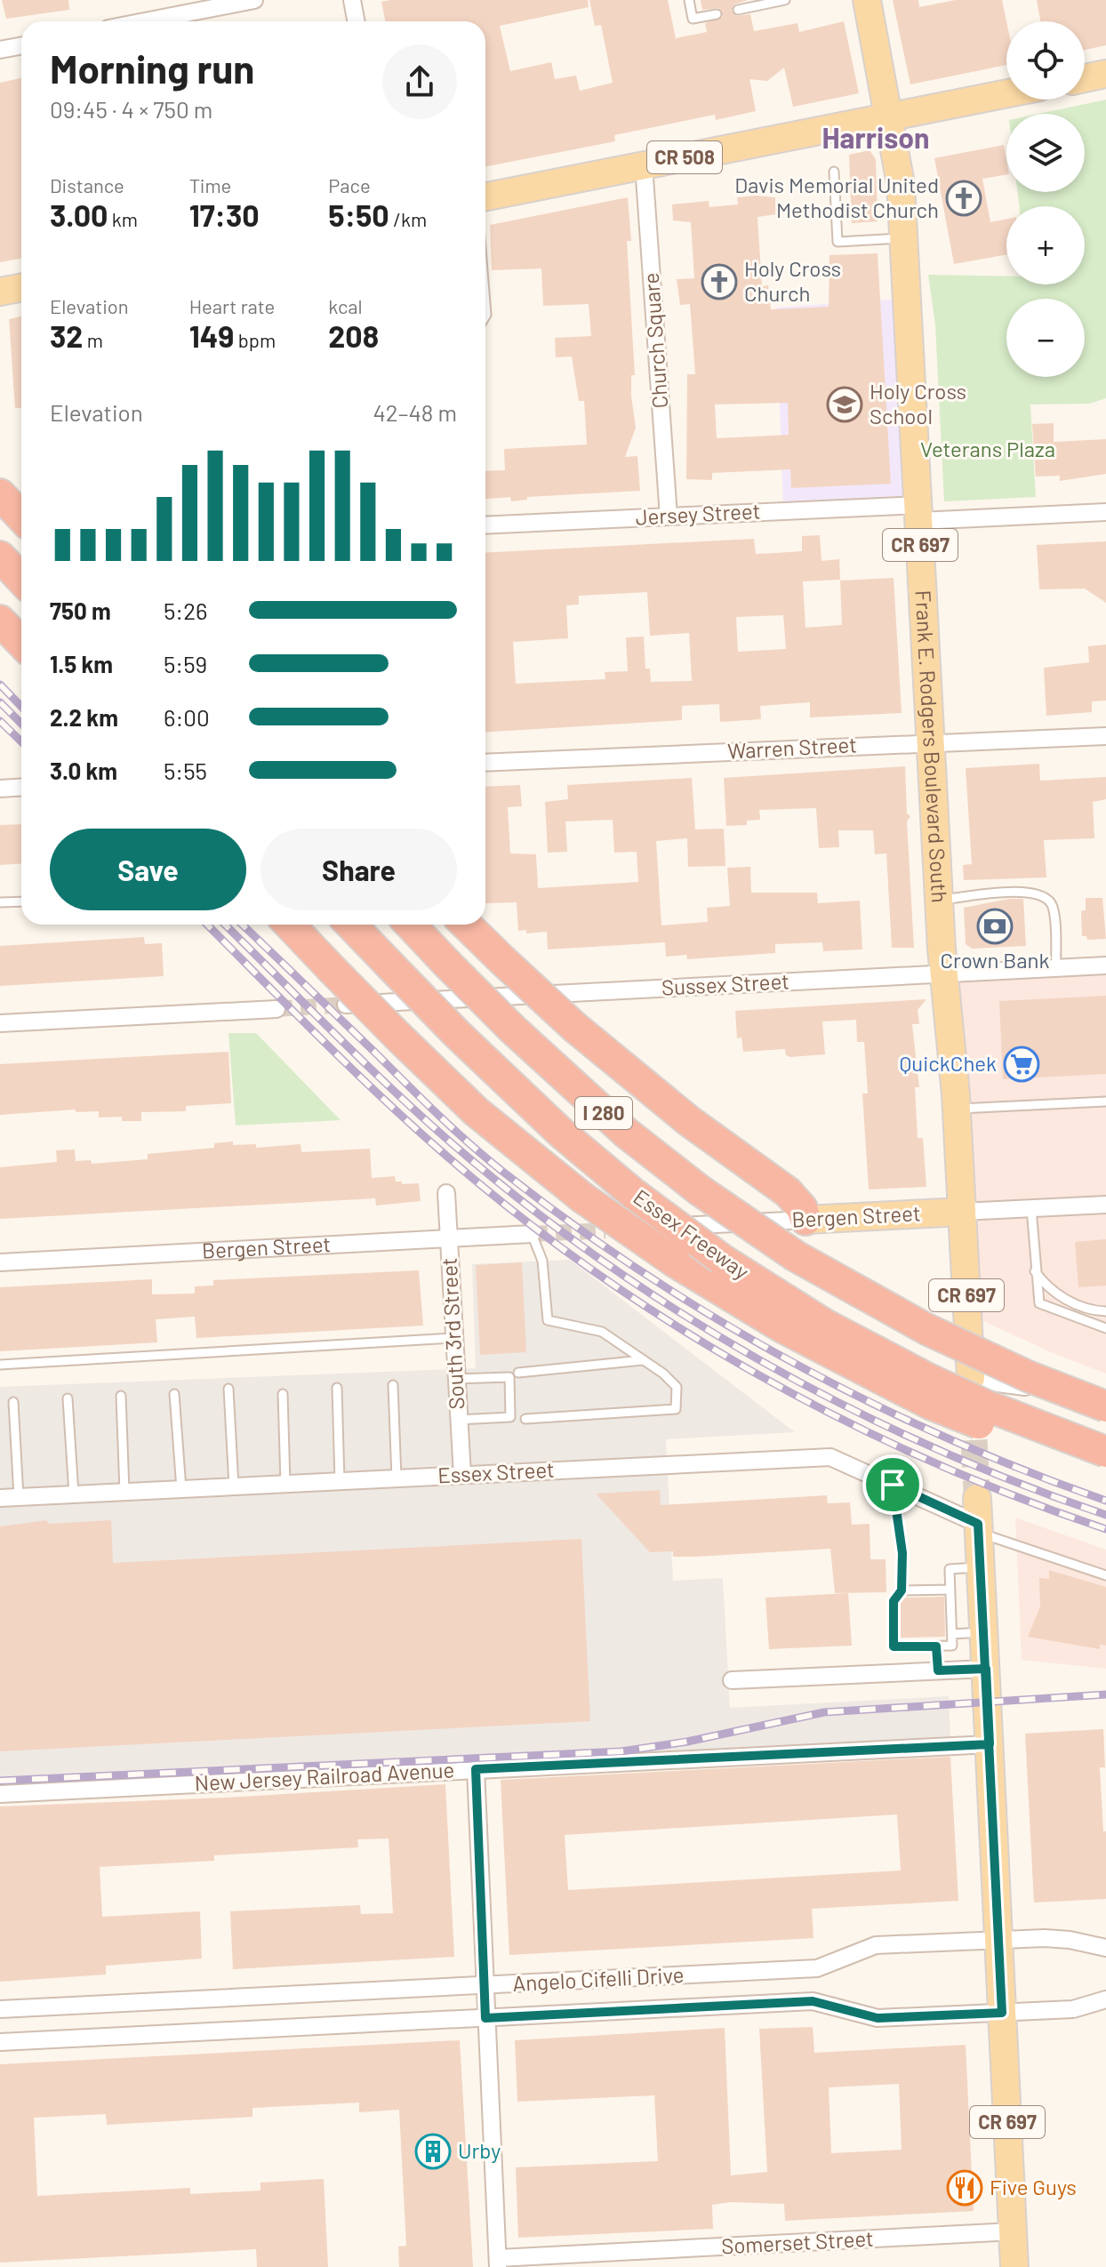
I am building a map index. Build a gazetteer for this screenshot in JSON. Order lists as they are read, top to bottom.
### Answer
{
  "streets": {
    "highway": ["I 280", "Essex Freeway"],
    "main road": [
      "CR 508",
      "CR 697",
      "Frank E. Rodgers Boulevard South",
      "Bergen Street"
    ],
    "street": [
      "Church Square",
      "Jersey Street",
      "Warren Street",
      "Sussex Street",
      "South 3rd Street",
      "Essex Street",
      "New Jersey Railroad Avenue",
      "Angelo Cifelli Drive",
      "Somerset Street"
    ]
  },
  "crossings": [
    ["CR 508", "Church Square"],
    ["CR 508", "CR 697"],
    ["CR 508", "Frank E. Rodgers Boulevard South"],
    ["Church Square", "Jersey Street"],
    ["Jersey Street", "Frank E. Rodgers Boulevard South"],
    ["CR 697", "Frank E. Rodgers Boulevard South"],
    ["CR 697", "Essex Street"],
    ["CR 697", "New Jersey Railroad Avenue"],
    ["CR 697", "Angelo Cifelli Drive"],
    ["CR 697", "Somerset Street"],
    ["Frank E. Rodgers Boulevard South", "Warren Street"],
    ["Frank E. Rodgers Boulevard South", "Sussex Street"],
    ["Frank E. Rodgers Boulevard South", "Bergen Street"],
    ["Bergen Street", "South 3rd Street"],
    ["South 3rd Street", "Essex Street"]
  ],
  "districts": ["Harrison"],
  "parks": ["Veterans Plaza"],
  "places": {
    "church": ["Davis Memorial United Methodist Church", "Holy Cross Church"],
    "school or university": ["Holy Cross School"],
    "bank": ["Crown Bank"],
    "supermarket": ["QuickChek"],
    "building": ["Urby"],
    "restaurant": ["Five Guys"]
  },
  "page": {
    "map_buttons": ["+", "−"],
    "heading": ["Morning run", "09:45 · 4 × 750 m"],
    "stats": [
      ["Distance", "3.00 km"],
      ["Time", "17:30"],
      ["Pace", "5:50 /km"],
      ["Elevation", "32 m"],
      ["Heart rate", "149 bpm"],
      ["kcal", "208"]
    ],
    "chart": ["Elevation", "42–48 m"],
    "list": [
      {
        "name": "750 m",
        "note": "5:26"
      },
      {
        "name": "1.5 km",
        "note": "5:59"
      },
      {
        "name": "2.2 km",
        "note": "6:00"
      },
      {
        "name": "3.0 km",
        "note": "5:55"
      }
    ],
    "buttons": ["Save", "Share"]
  }
}
